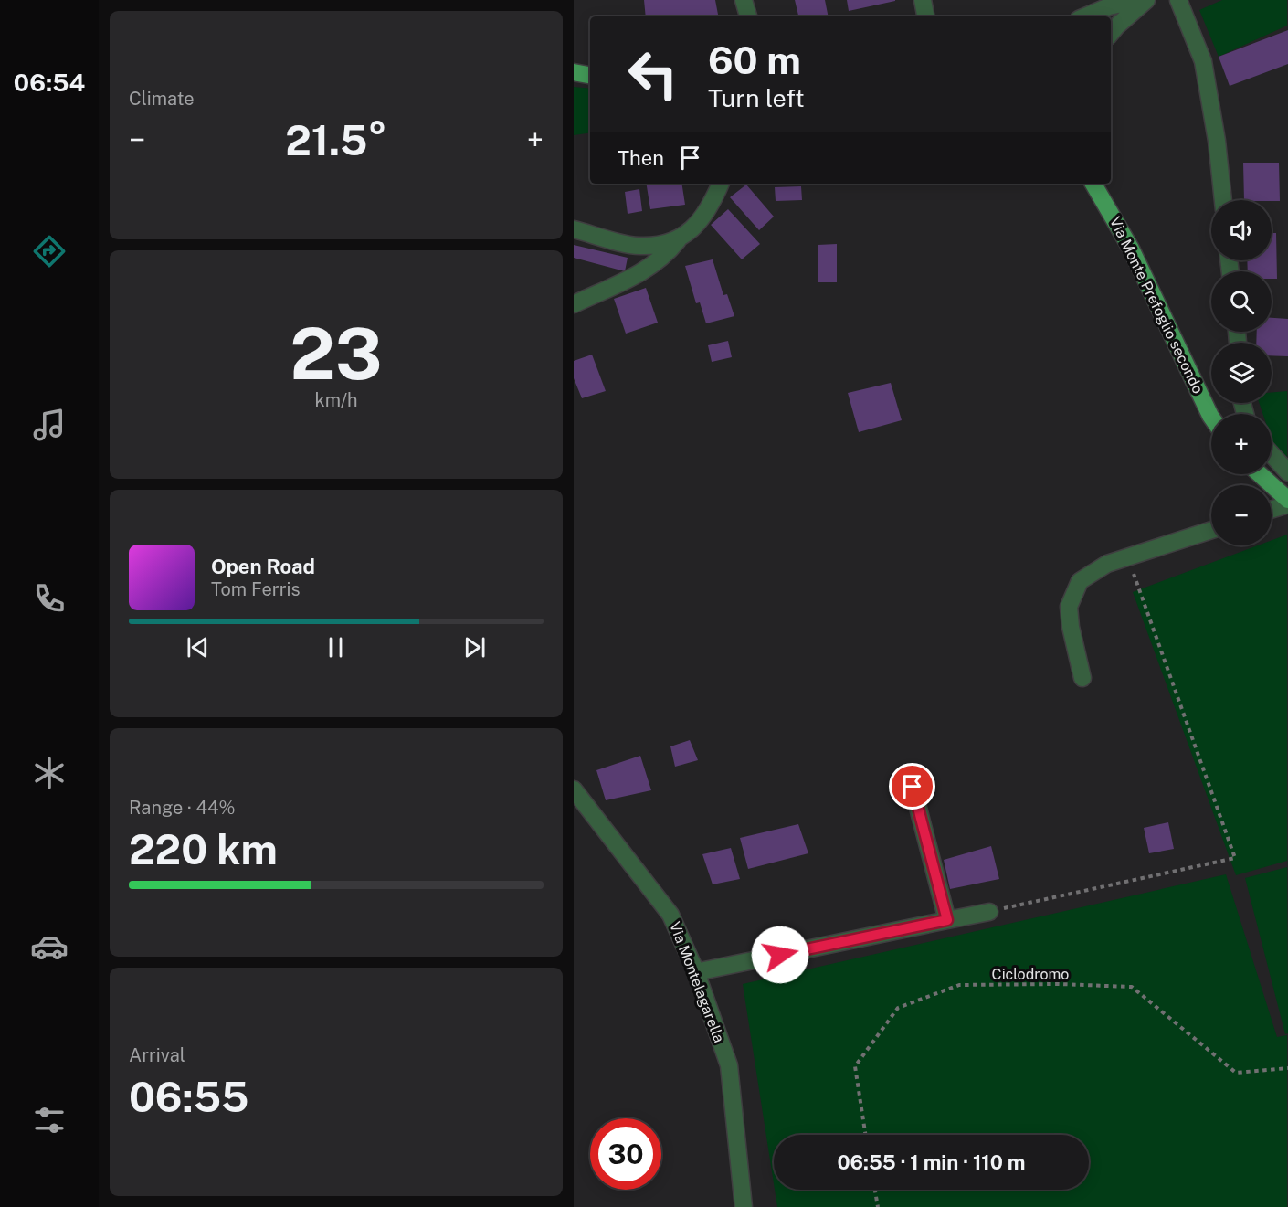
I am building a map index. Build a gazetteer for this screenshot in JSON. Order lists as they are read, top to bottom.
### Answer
{
  "streets": {
    "main road": ["Via Monte Prefoglio secondo"],
    "street": ["Via Montelagarella"],
    "path": ["Ciclodromo"]
  },
  "page": {
    "tabs": "06:54",
    "tile": [
      "Climate",
      ["23", "km/h"],
      ["Range · 44%", "220 km"],
      ["Arrival", "06:55"]
    ],
    "turn": ["60 m", "Turn left"],
    "heat": ["−", "21.5°", "+"],
    "then": "Then",
    "map_buttons": ["+", "−"],
    "song": ["Open Road", "Tom Ferris"],
    "limit": "30",
    "trip": "06:55 · 1 min · 110 m"
  }
}
